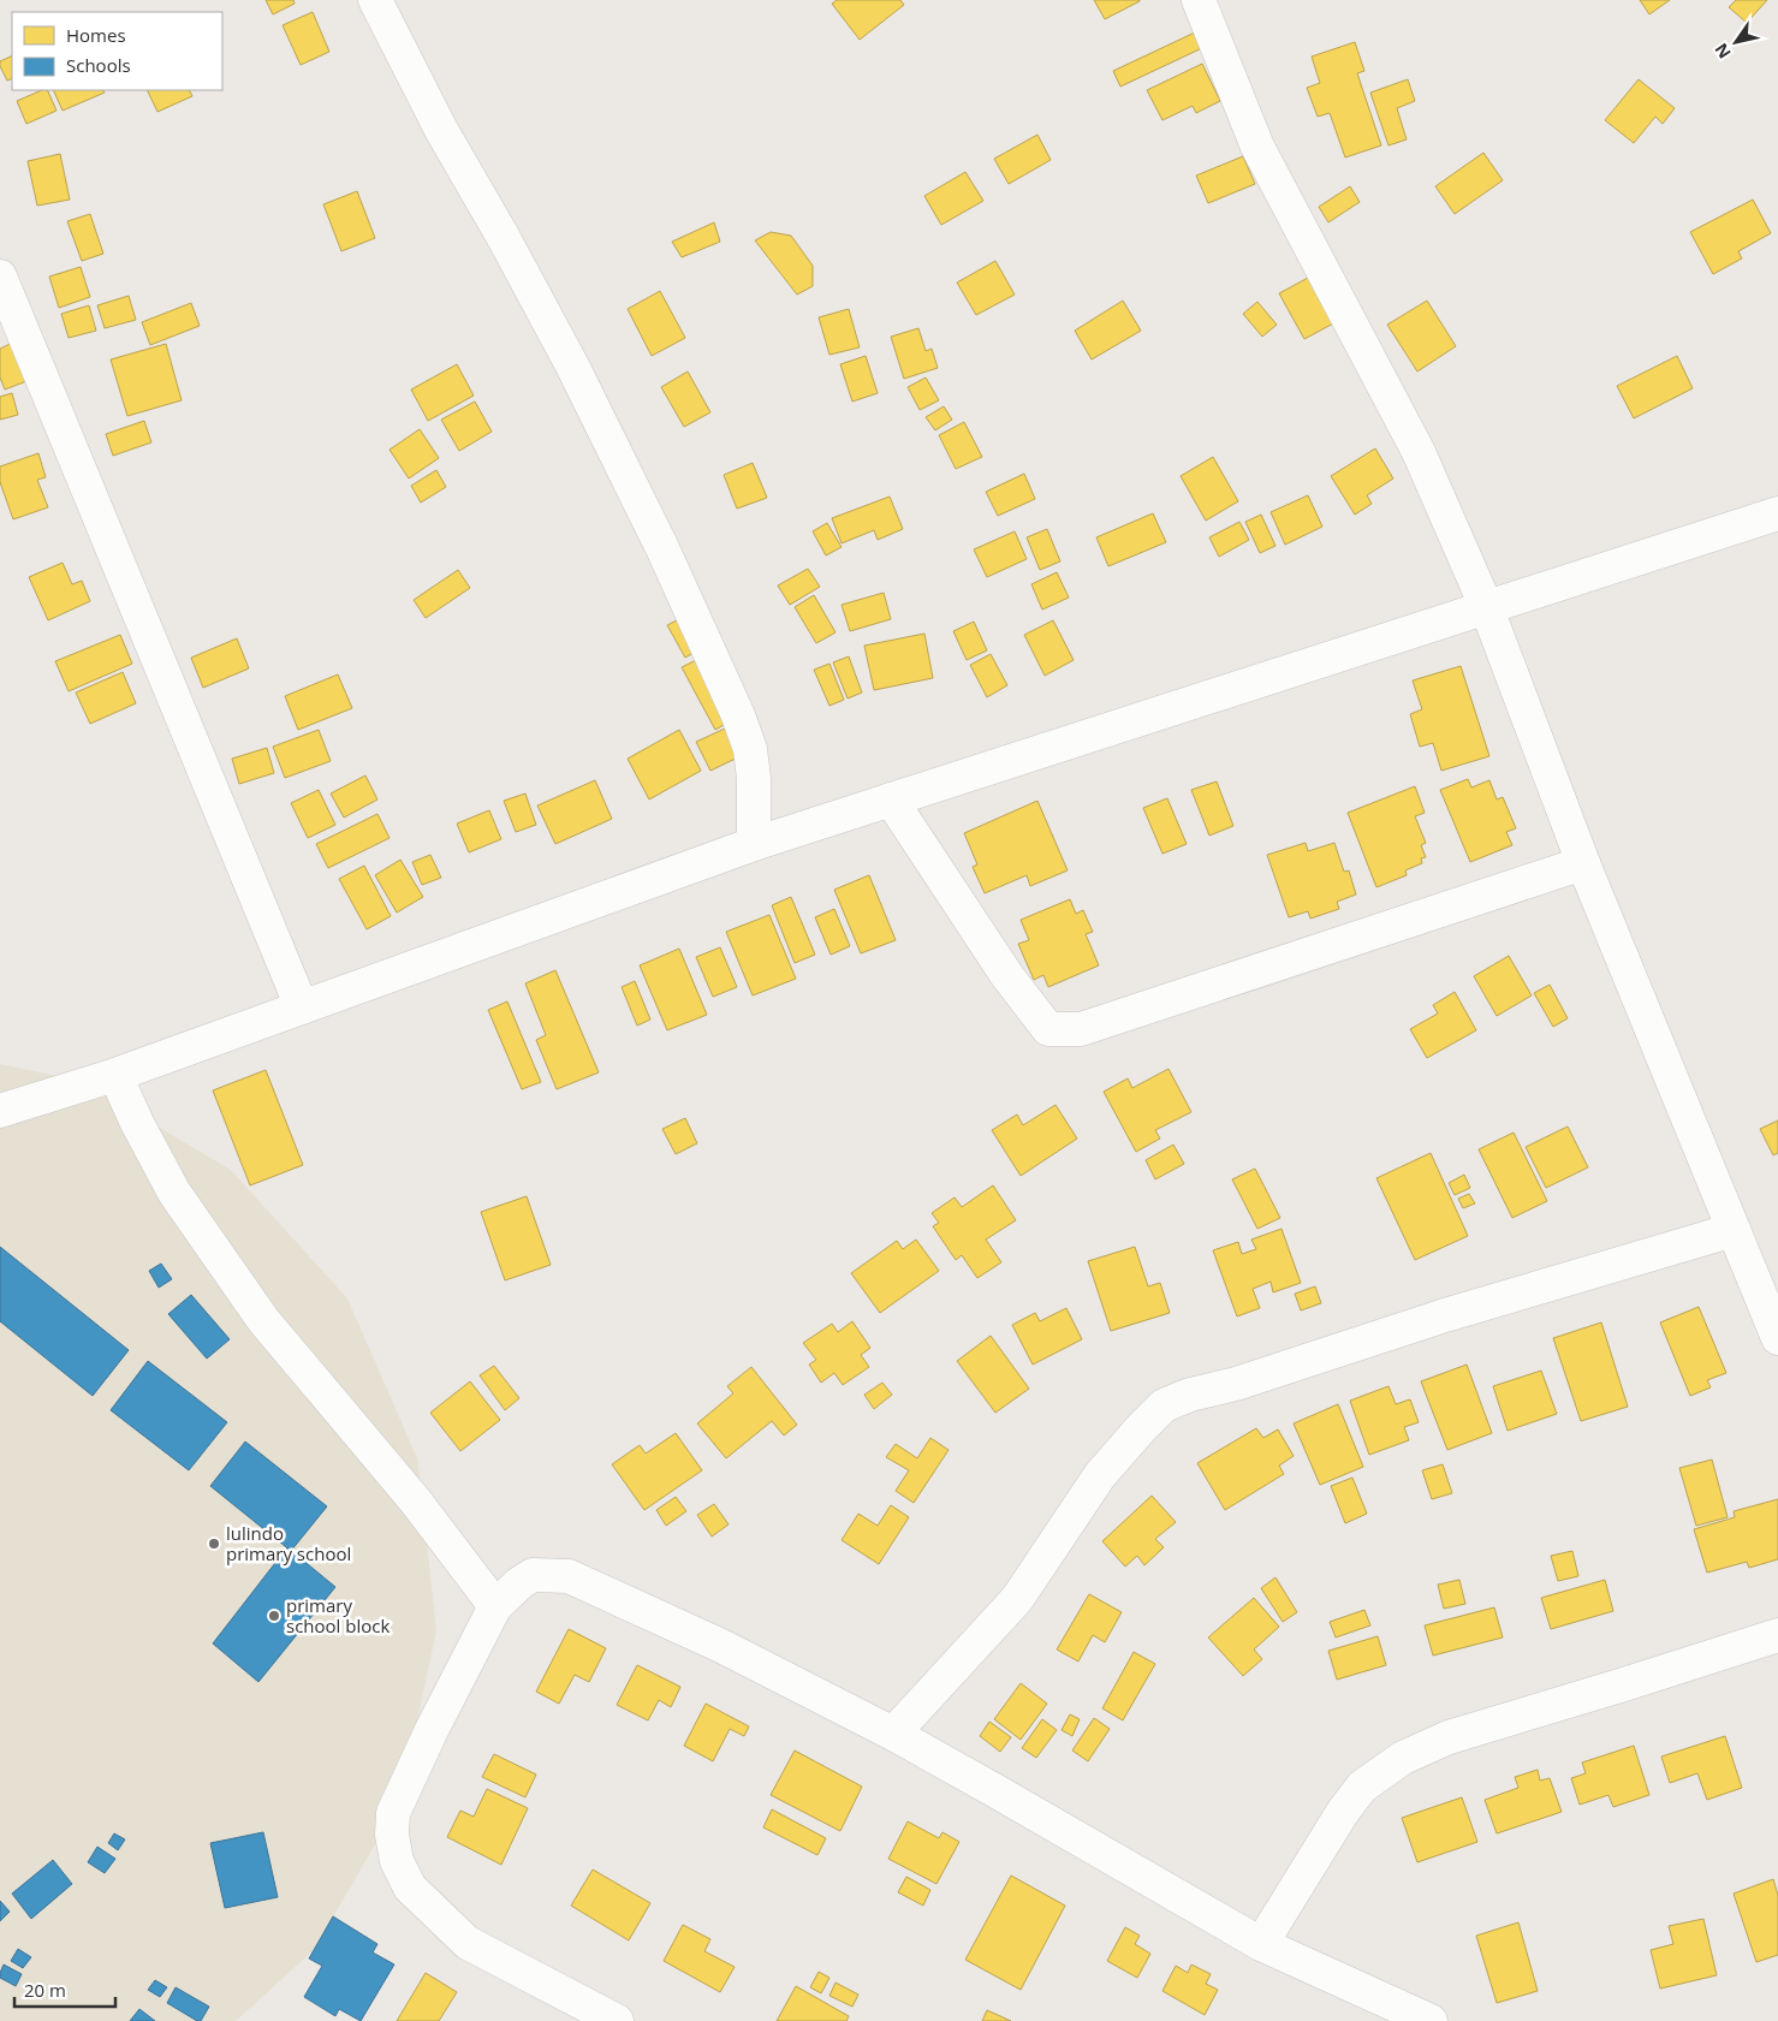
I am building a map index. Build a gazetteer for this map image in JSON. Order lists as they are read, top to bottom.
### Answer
{
  "places": ["lulindo primary school", "primary school block"],
  "legend": ["Homes", "Schools"],
  "scale_bar": "20 m",
  "north": "bottom left"
}
